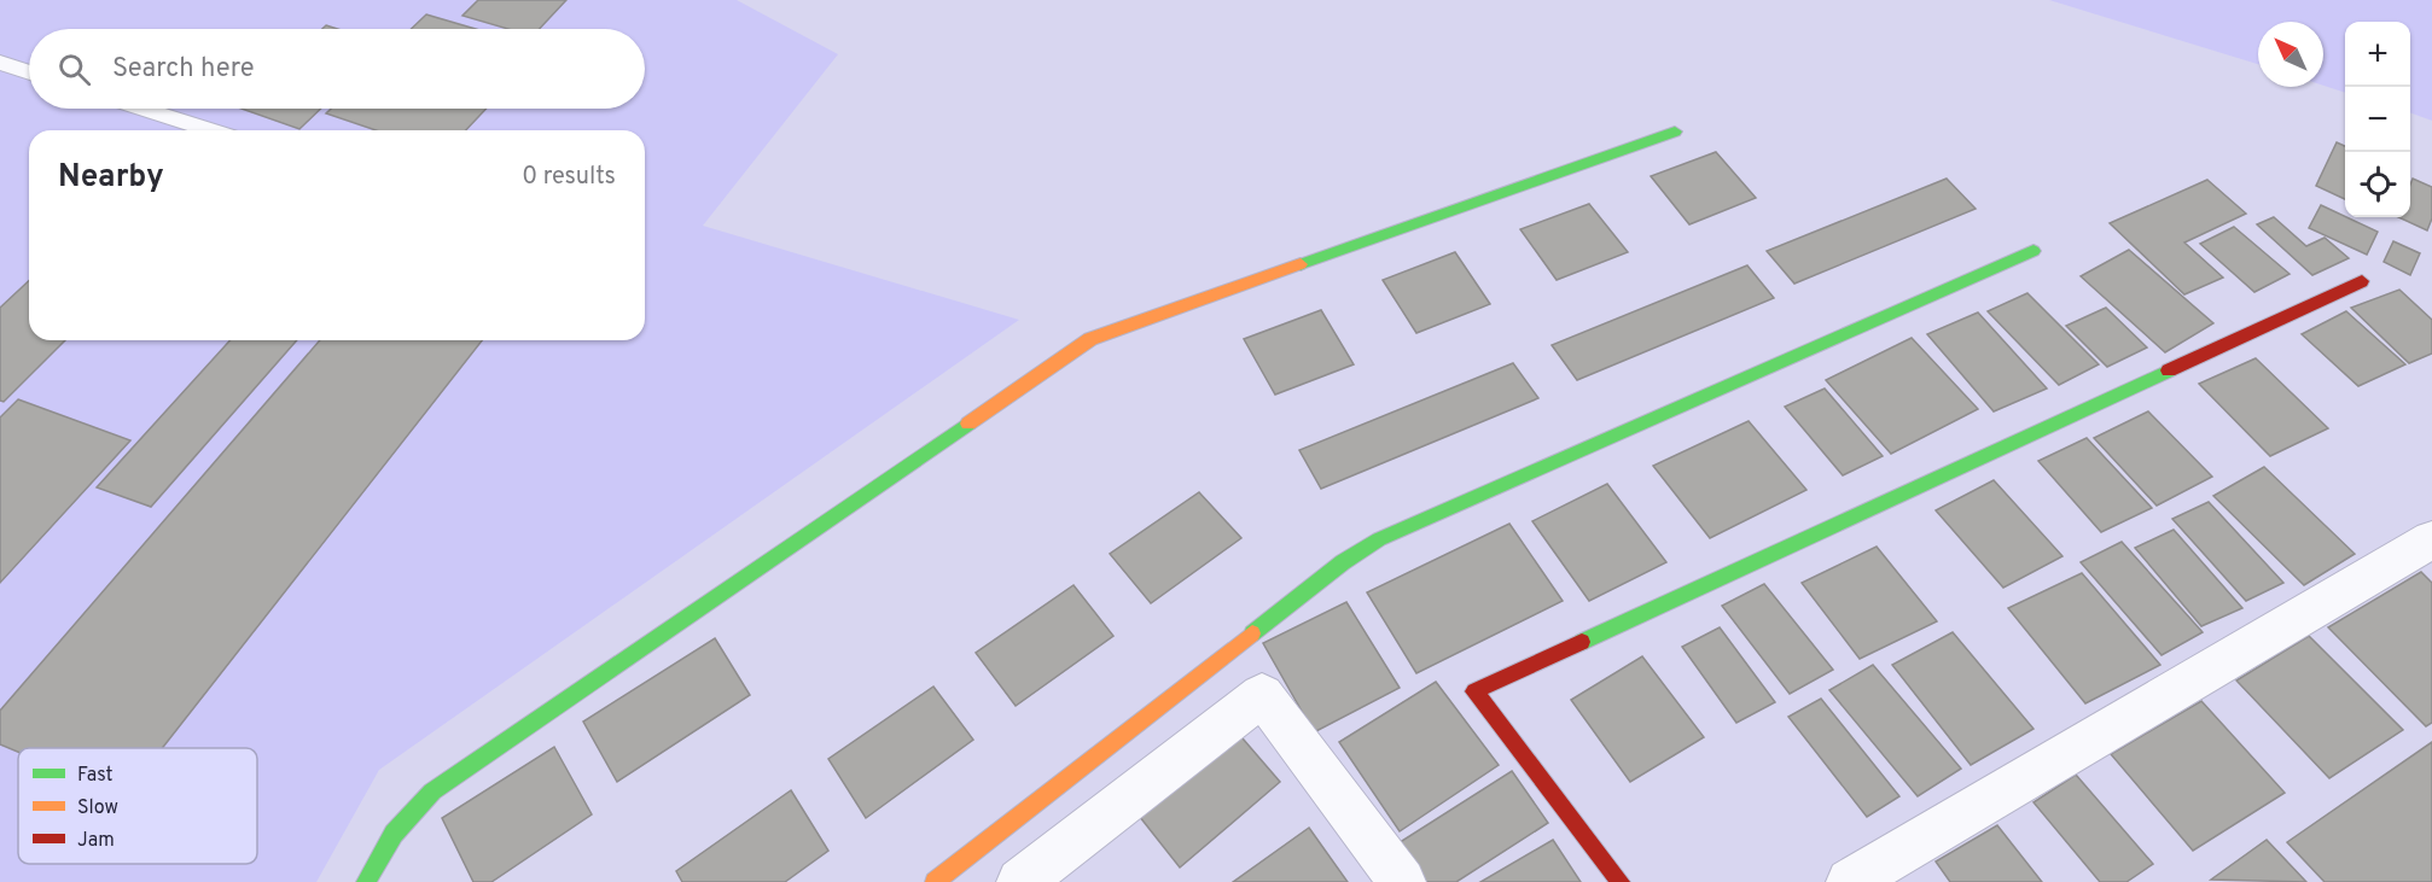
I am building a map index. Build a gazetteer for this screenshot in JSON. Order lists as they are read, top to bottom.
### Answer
{
  "legend": ["Fast", "Slow", "Jam"],
  "north": "top left",
  "page": {
    "map_buttons": ["+", "−"],
    "search": "Search here",
    "heading": ["Nearby", "0 results"]
  }
}
